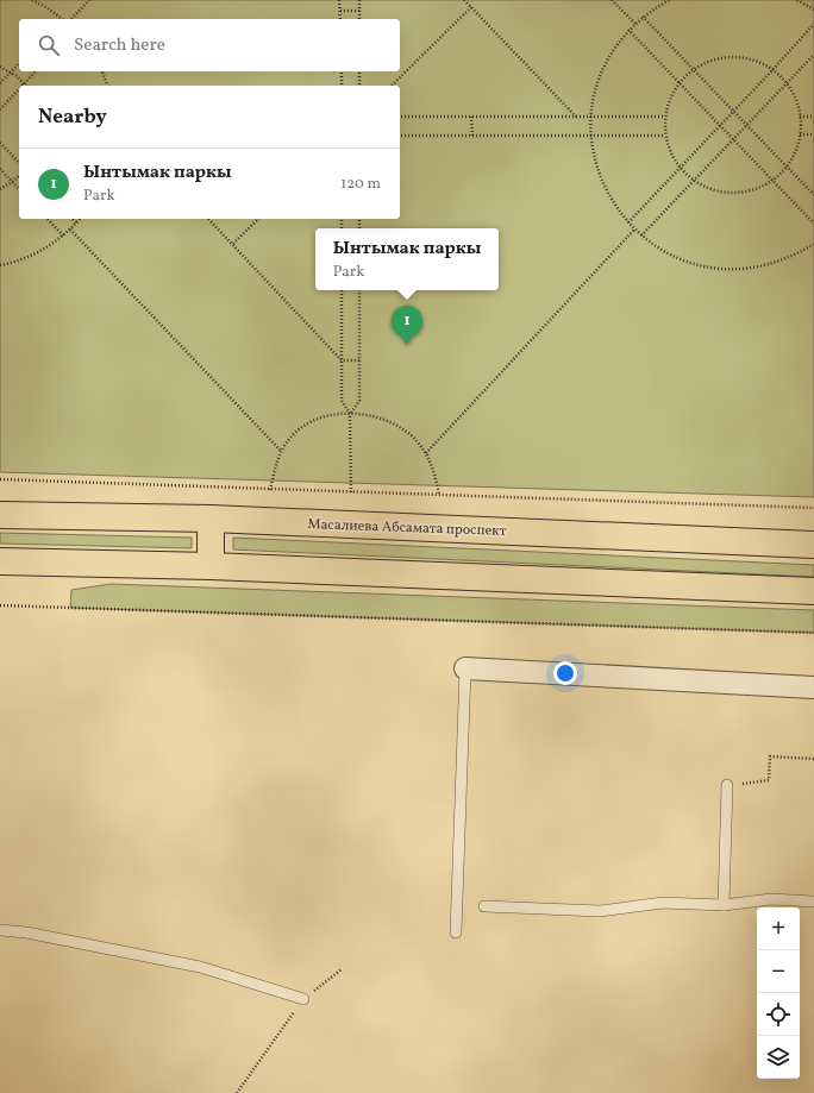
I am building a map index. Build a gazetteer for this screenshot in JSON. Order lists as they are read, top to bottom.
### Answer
{
  "streets": {
    "main road": ["Масалиева Абсамата проспект"]
  },
  "page": {
    "search": "Search here",
    "heading": "Nearby",
    "list": [
      {
        "mark": "1",
        "name": "Ынтымак паркы",
        "note": "Park",
        "value": "120 m"
      }
    ],
    "popup": ["Ынтымак паркы", "Park"],
    "pins": "1",
    "map_buttons": ["+", "−"]
  }
}
